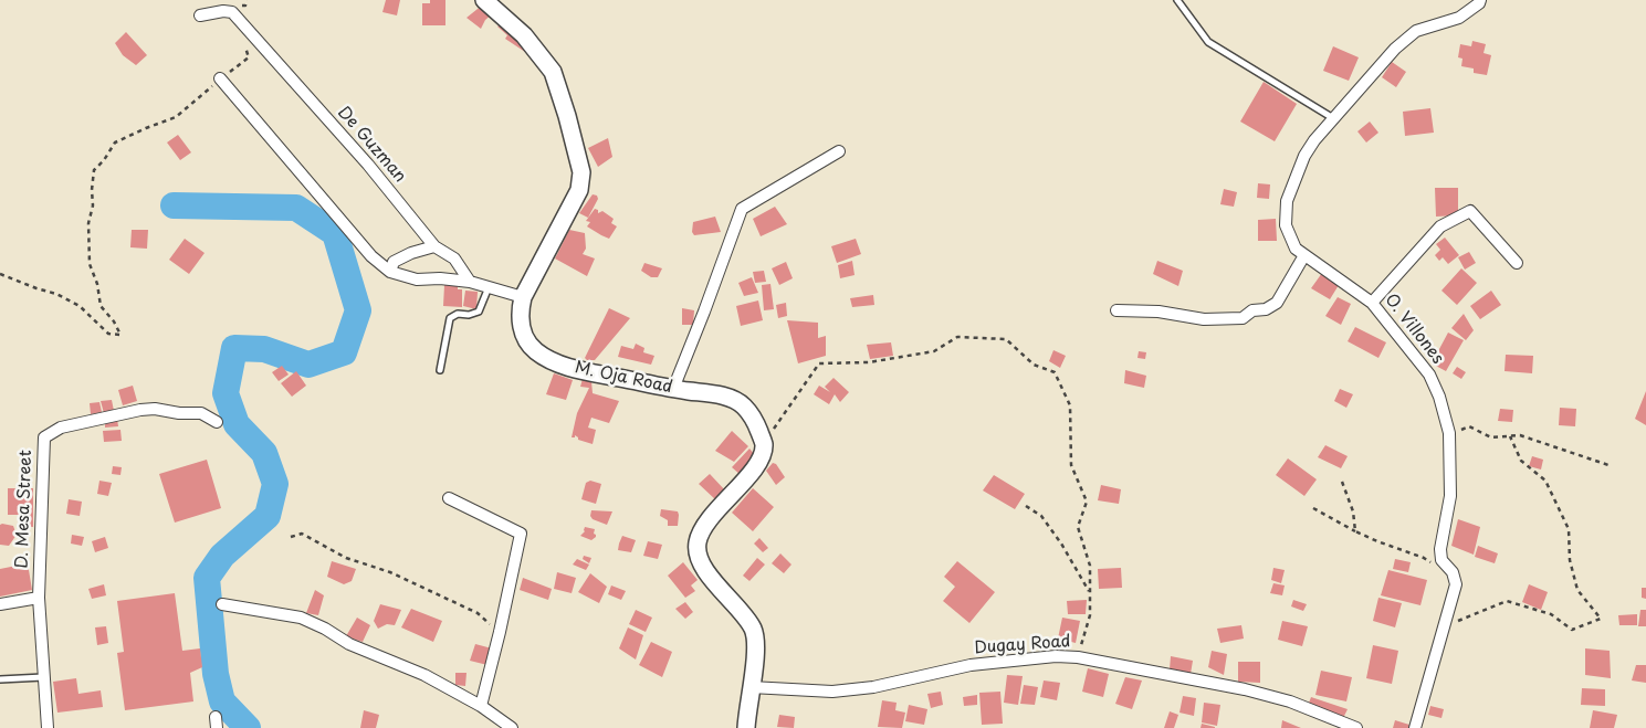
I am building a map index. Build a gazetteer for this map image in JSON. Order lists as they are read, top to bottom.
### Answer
{
  "streets": {
    "street": [
      "De Guzman",
      "O. Villones",
      "M. Oja Road",
      "D. Mesa Street",
      "Dugay Road"
    ]
  }
}
